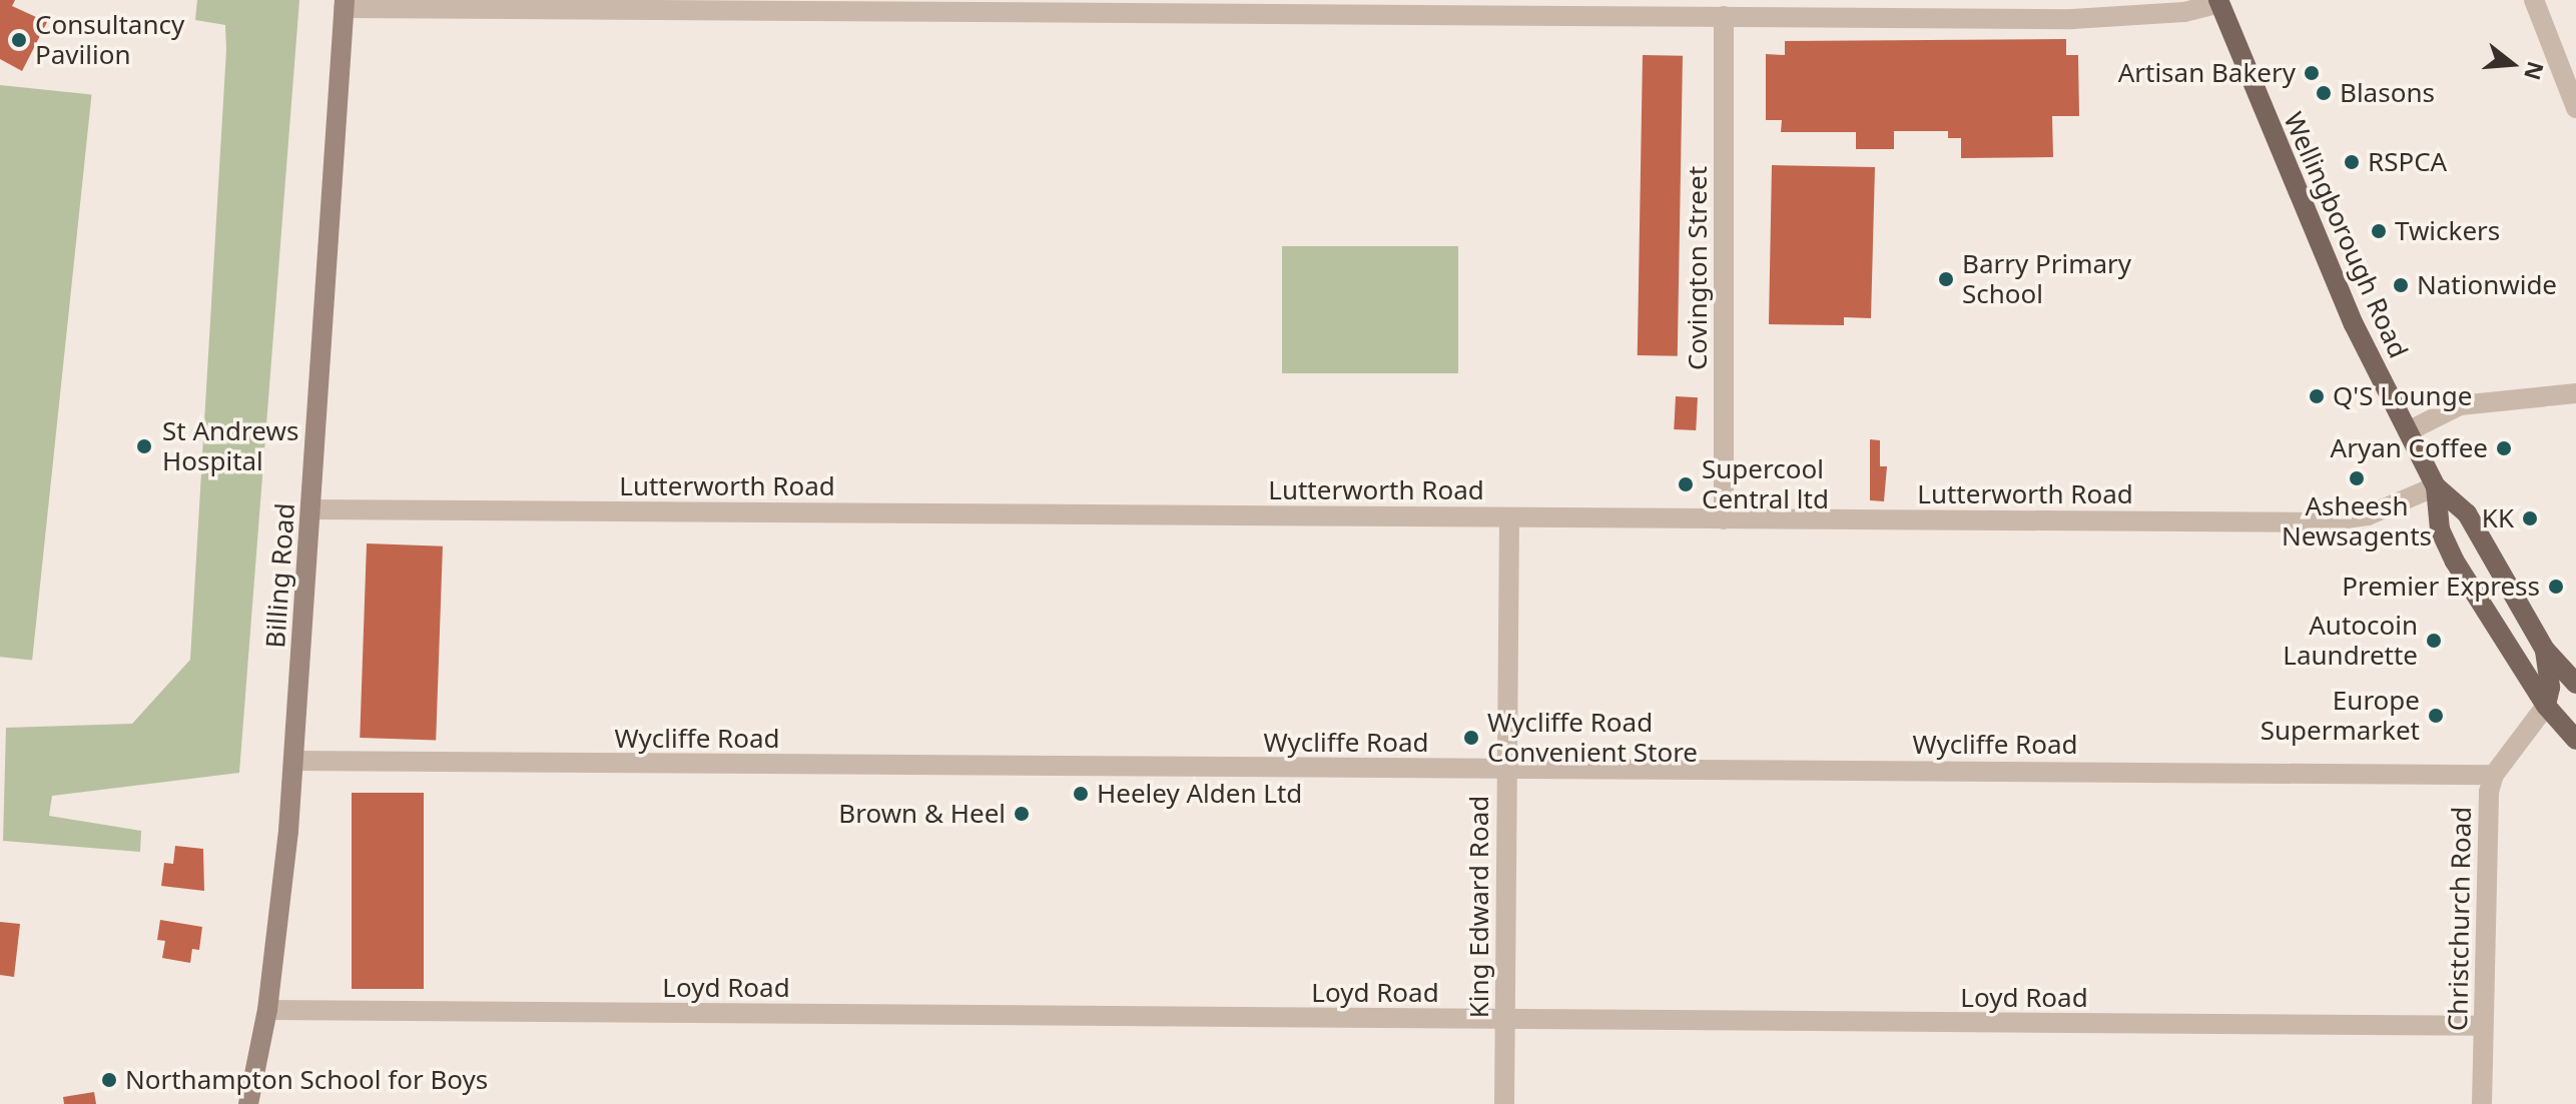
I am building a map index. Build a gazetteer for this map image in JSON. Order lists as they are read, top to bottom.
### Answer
{
  "streets": {
    "main road": ["Wellingborough Road"],
    "street": [
      "Covington Street",
      "Lutterworth Road",
      "Billing Road",
      "Wycliffe Road",
      "King Edward Road",
      "Christchurch Road",
      "Loyd Road"
    ]
  },
  "crossings": [
    ["Wellingborough Road", "Lutterworth Road"],
    ["Wellingborough Road", "Christchurch Road"],
    ["Covington Street", "Lutterworth Road"],
    ["Lutterworth Road", "Billing Road"],
    ["Lutterworth Road", "King Edward Road"],
    ["Billing Road", "Wycliffe Road"],
    ["Billing Road", "Loyd Road"],
    ["Wycliffe Road", "King Edward Road"],
    ["Wycliffe Road", "Christchurch Road"],
    ["King Edward Road", "Loyd Road"],
    ["Christchurch Road", "Loyd Road"]
  ],
  "places": [
    "Consultancy Pavilion",
    "Artisan Bakery",
    "Blasons",
    "RSPCA",
    "Twickers",
    "Barry Primary School",
    "Nationwide",
    "Q'S Lounge",
    "St Andrews Hospital",
    "Aryan Coffee",
    "Asheesh Newsagents",
    "Supercool Central ltd",
    "KK",
    "Premier Express",
    "Autocoin Laundrette",
    "Europe Supermarket",
    "Wycliffe Road Convenient Store",
    "Heeley Alden Ltd",
    "Brown & Heel",
    "Northampton School for Boys"
  ],
  "north": "right"
}
